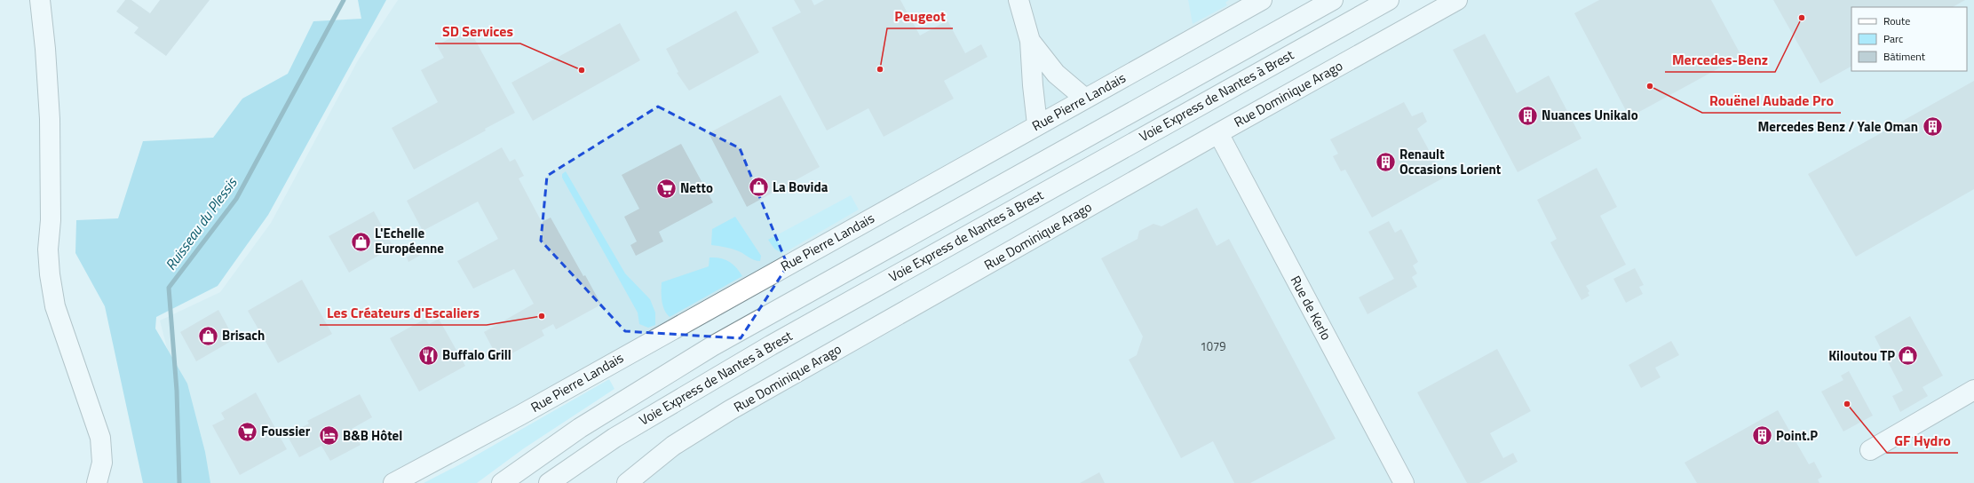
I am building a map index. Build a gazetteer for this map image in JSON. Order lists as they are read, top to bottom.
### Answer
{
  "streets": {
    "main road": [
      "Rue Dominique Arago",
      "Voie Express de Nantes à Brest",
      "Rue Pierre Landais",
      "Rue de Kerlo"
    ]
  },
  "crossings": [
    ["Rue Dominique Arago", "Rue de Kerlo"]
  ],
  "water": ["Ruisseau du Plessis"],
  "places": {
    "other": [
      "Mercedes-Benz",
      "Peugeot",
      "SD Services",
      "Rouënel Aubade Pro",
      "Les Créateurs d'Escaliers",
      "GF Hydro"
    ],
    "building": [
      "Nuances Unikalo",
      "Mercedes Benz / Yale Oman",
      "Renault Occasions Lorient",
      "Point.P"
    ],
    "shop": [
      "La Bovida",
      "L'Echelle Européenne",
      "Brisach",
      "Kiloutou TP"
    ],
    "supermarket": ["Netto", "Foussier"],
    "restaurant": ["Buffalo Grill"],
    "hotel": ["B&B Hôtel"]
  },
  "house_numbers": ["1079"],
  "legend": ["Route", "Parc", "Bâtiment"]
}
